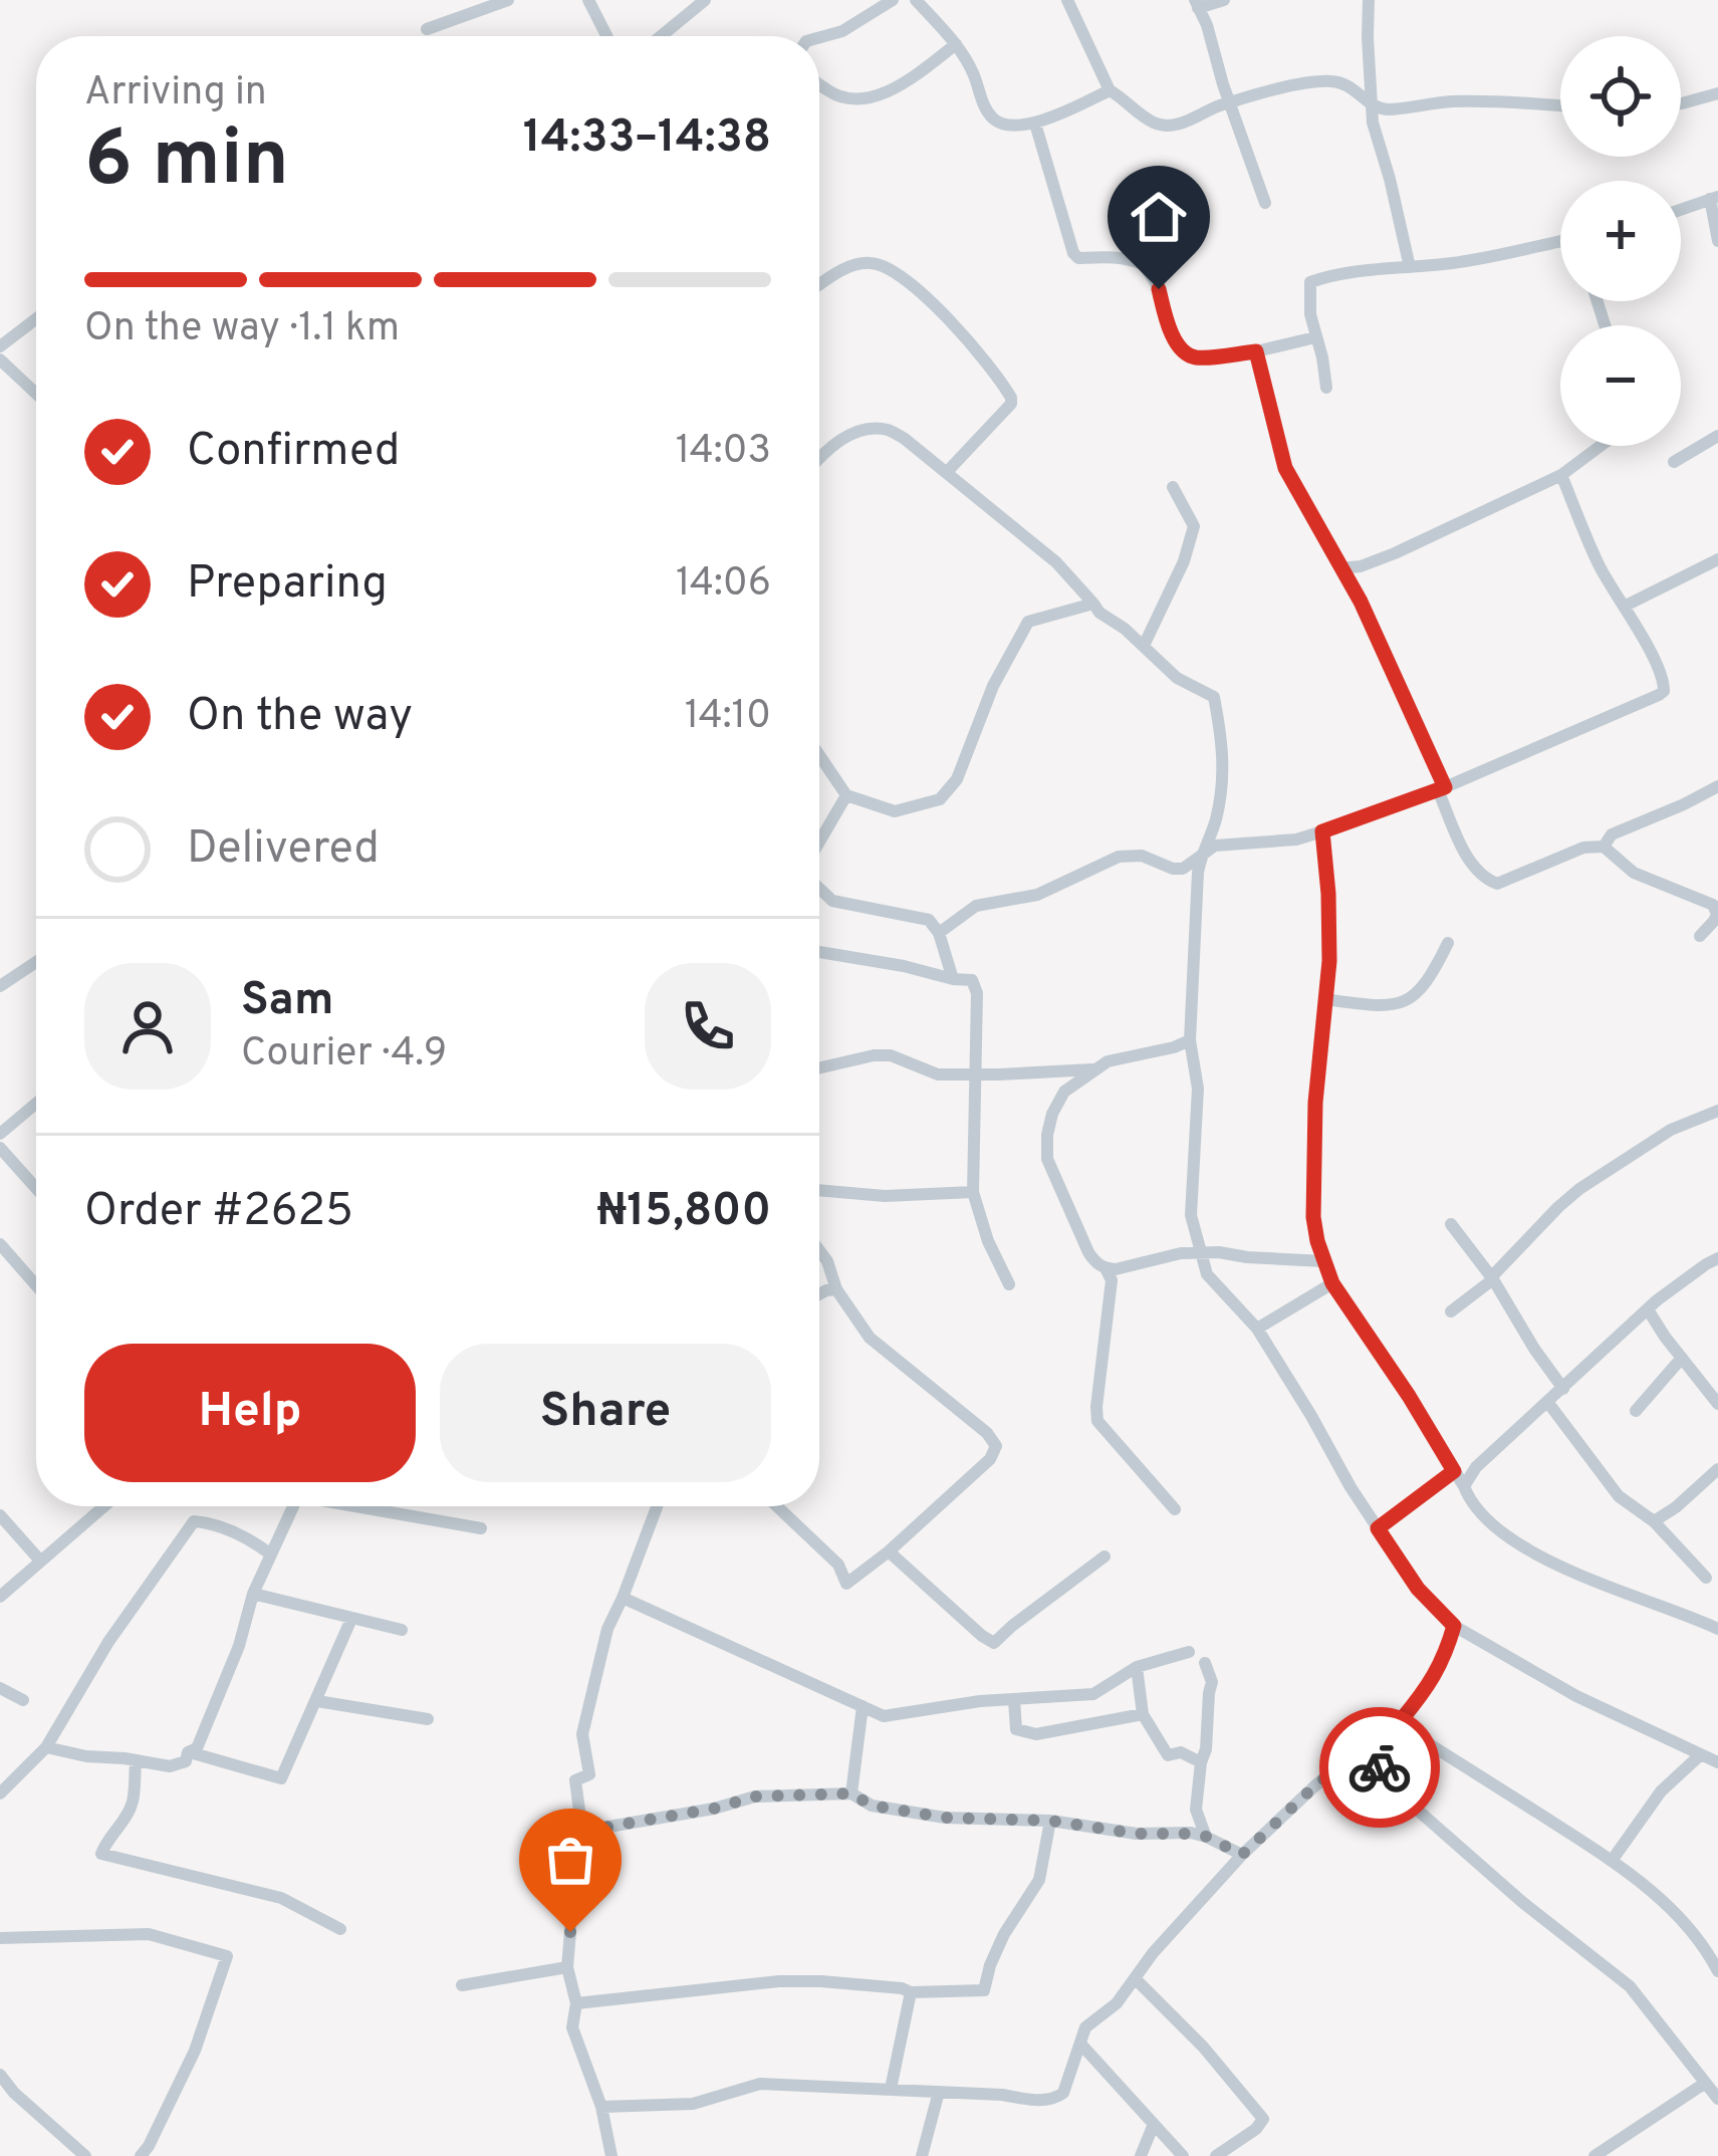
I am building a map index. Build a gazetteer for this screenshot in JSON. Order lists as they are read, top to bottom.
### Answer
{
  "page": {
    "map_buttons": ["+", "−"],
    "heading": ["6 min", "Arriving in", "14:33–14:38"],
    "panel": [
      "Sam",
      "Courier · 4.9",
      "Order #2625",
      "₦15,800"
    ],
    "bar": "On the way · 1.1 km",
    "list": [
      ["Confirmed", "14:03"],
      ["Preparing", "14:06"],
      ["On the way", "14:10"],
      "Delivered"
    ],
    "buttons": ["Help", "Share"]
  }
}
